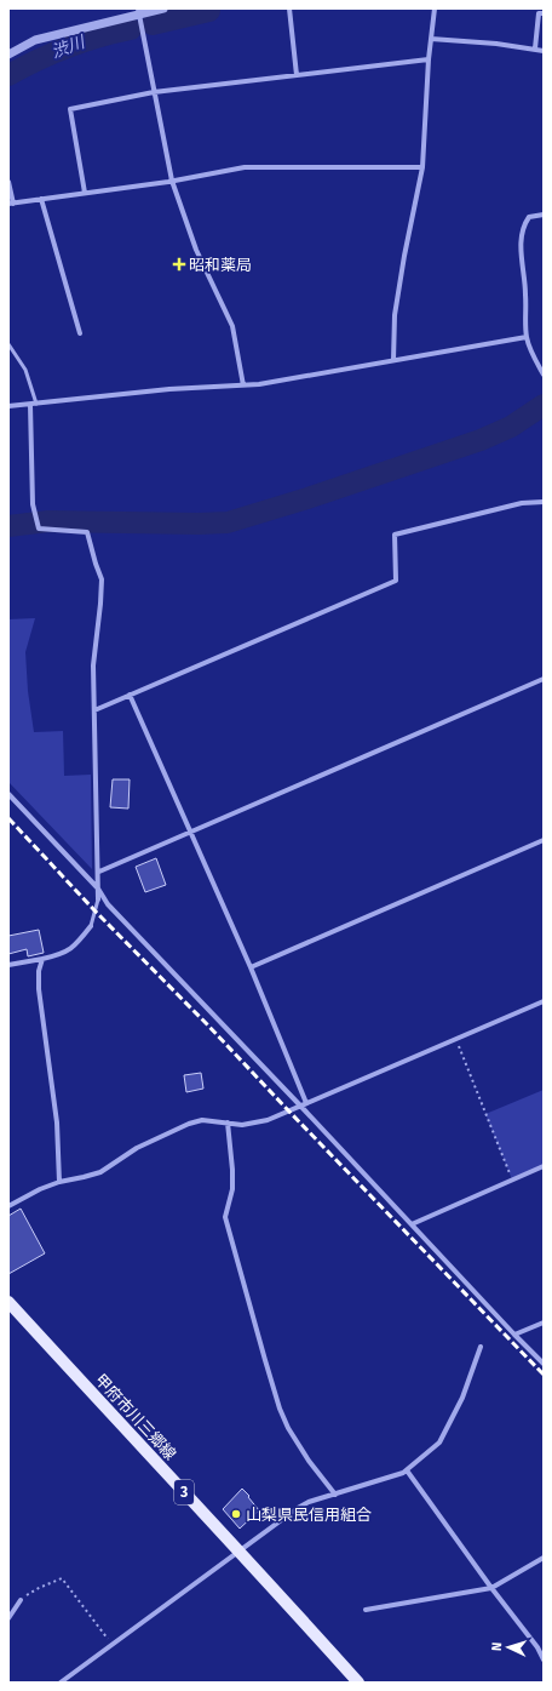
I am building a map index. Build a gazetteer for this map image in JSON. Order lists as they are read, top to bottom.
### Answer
{
  "streets": {
    "main road": ["甲府市川三郷線", "3"]
  },
  "water": ["渋川"],
  "places": {
    "health": ["昭和薬局"],
    "other": ["山梨県民信用組合"]
  },
  "north": "left"
}
